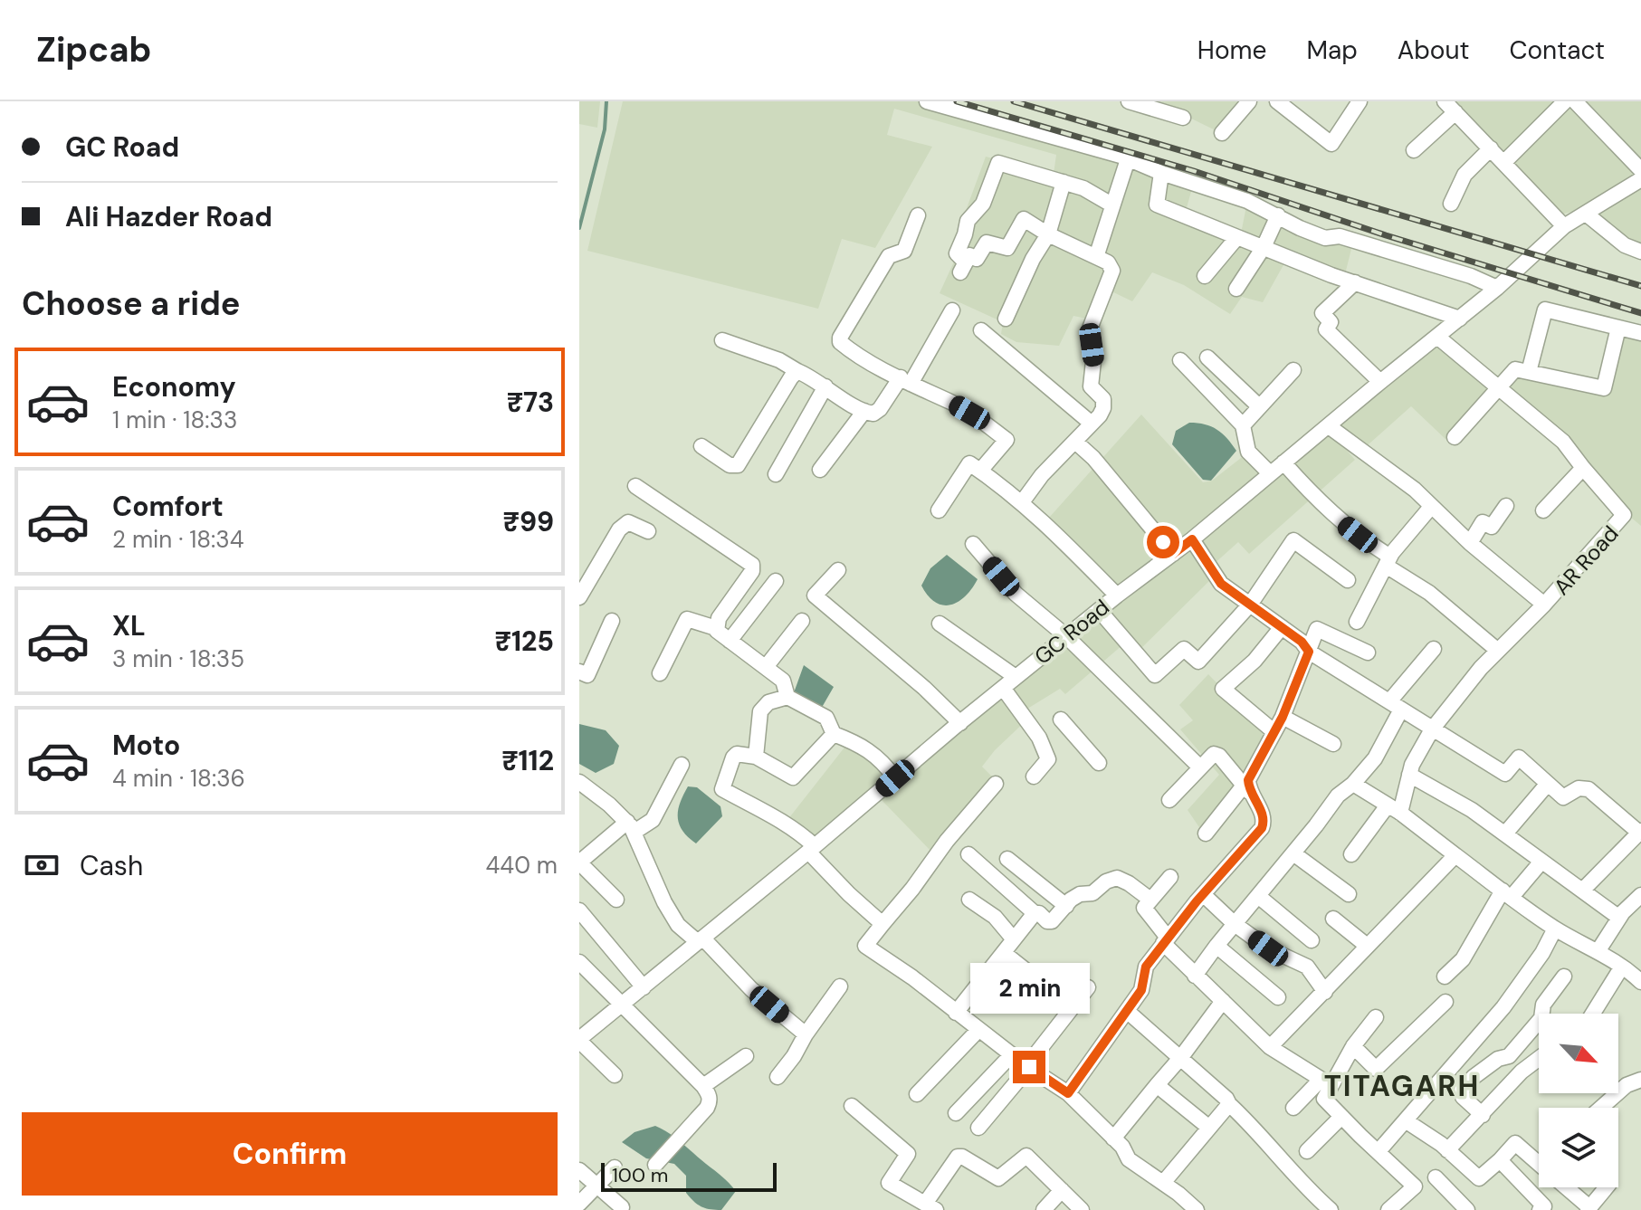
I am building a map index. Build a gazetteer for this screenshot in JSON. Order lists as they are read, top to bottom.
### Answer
{
  "streets": {
    "street": ["AR Road", "GC Road"]
  },
  "crossings": [
    ["AR Road", "GC Road"]
  ],
  "districts": ["TITAGARH"],
  "scale_bar": "100 m",
  "north": "bottom right",
  "page": {
    "header": "Zipcab",
    "nav": [
      "Home",
      "Map",
      "About",
      "Contact"
    ],
    "banner": ["GC Road", "Ali Hazder Road"],
    "heading": "Choose a ride",
    "list": [
      {
        "name": "Economy",
        "note": "1 min · 18:33",
        "value": "₹73"
      },
      {
        "name": "Comfort",
        "note": "2 min · 18:34",
        "value": "₹99"
      },
      {
        "name": "XL",
        "note": "3 min · 18:35",
        "value": "₹125"
      },
      {
        "name": "Moto",
        "note": "4 min · 18:36",
        "value": "₹112"
      }
    ],
    "pay": ["Cash", "440 m"],
    "bubble": "2 min",
    "buttons": "Confirm",
    "scale": "100 m"
  }
}
